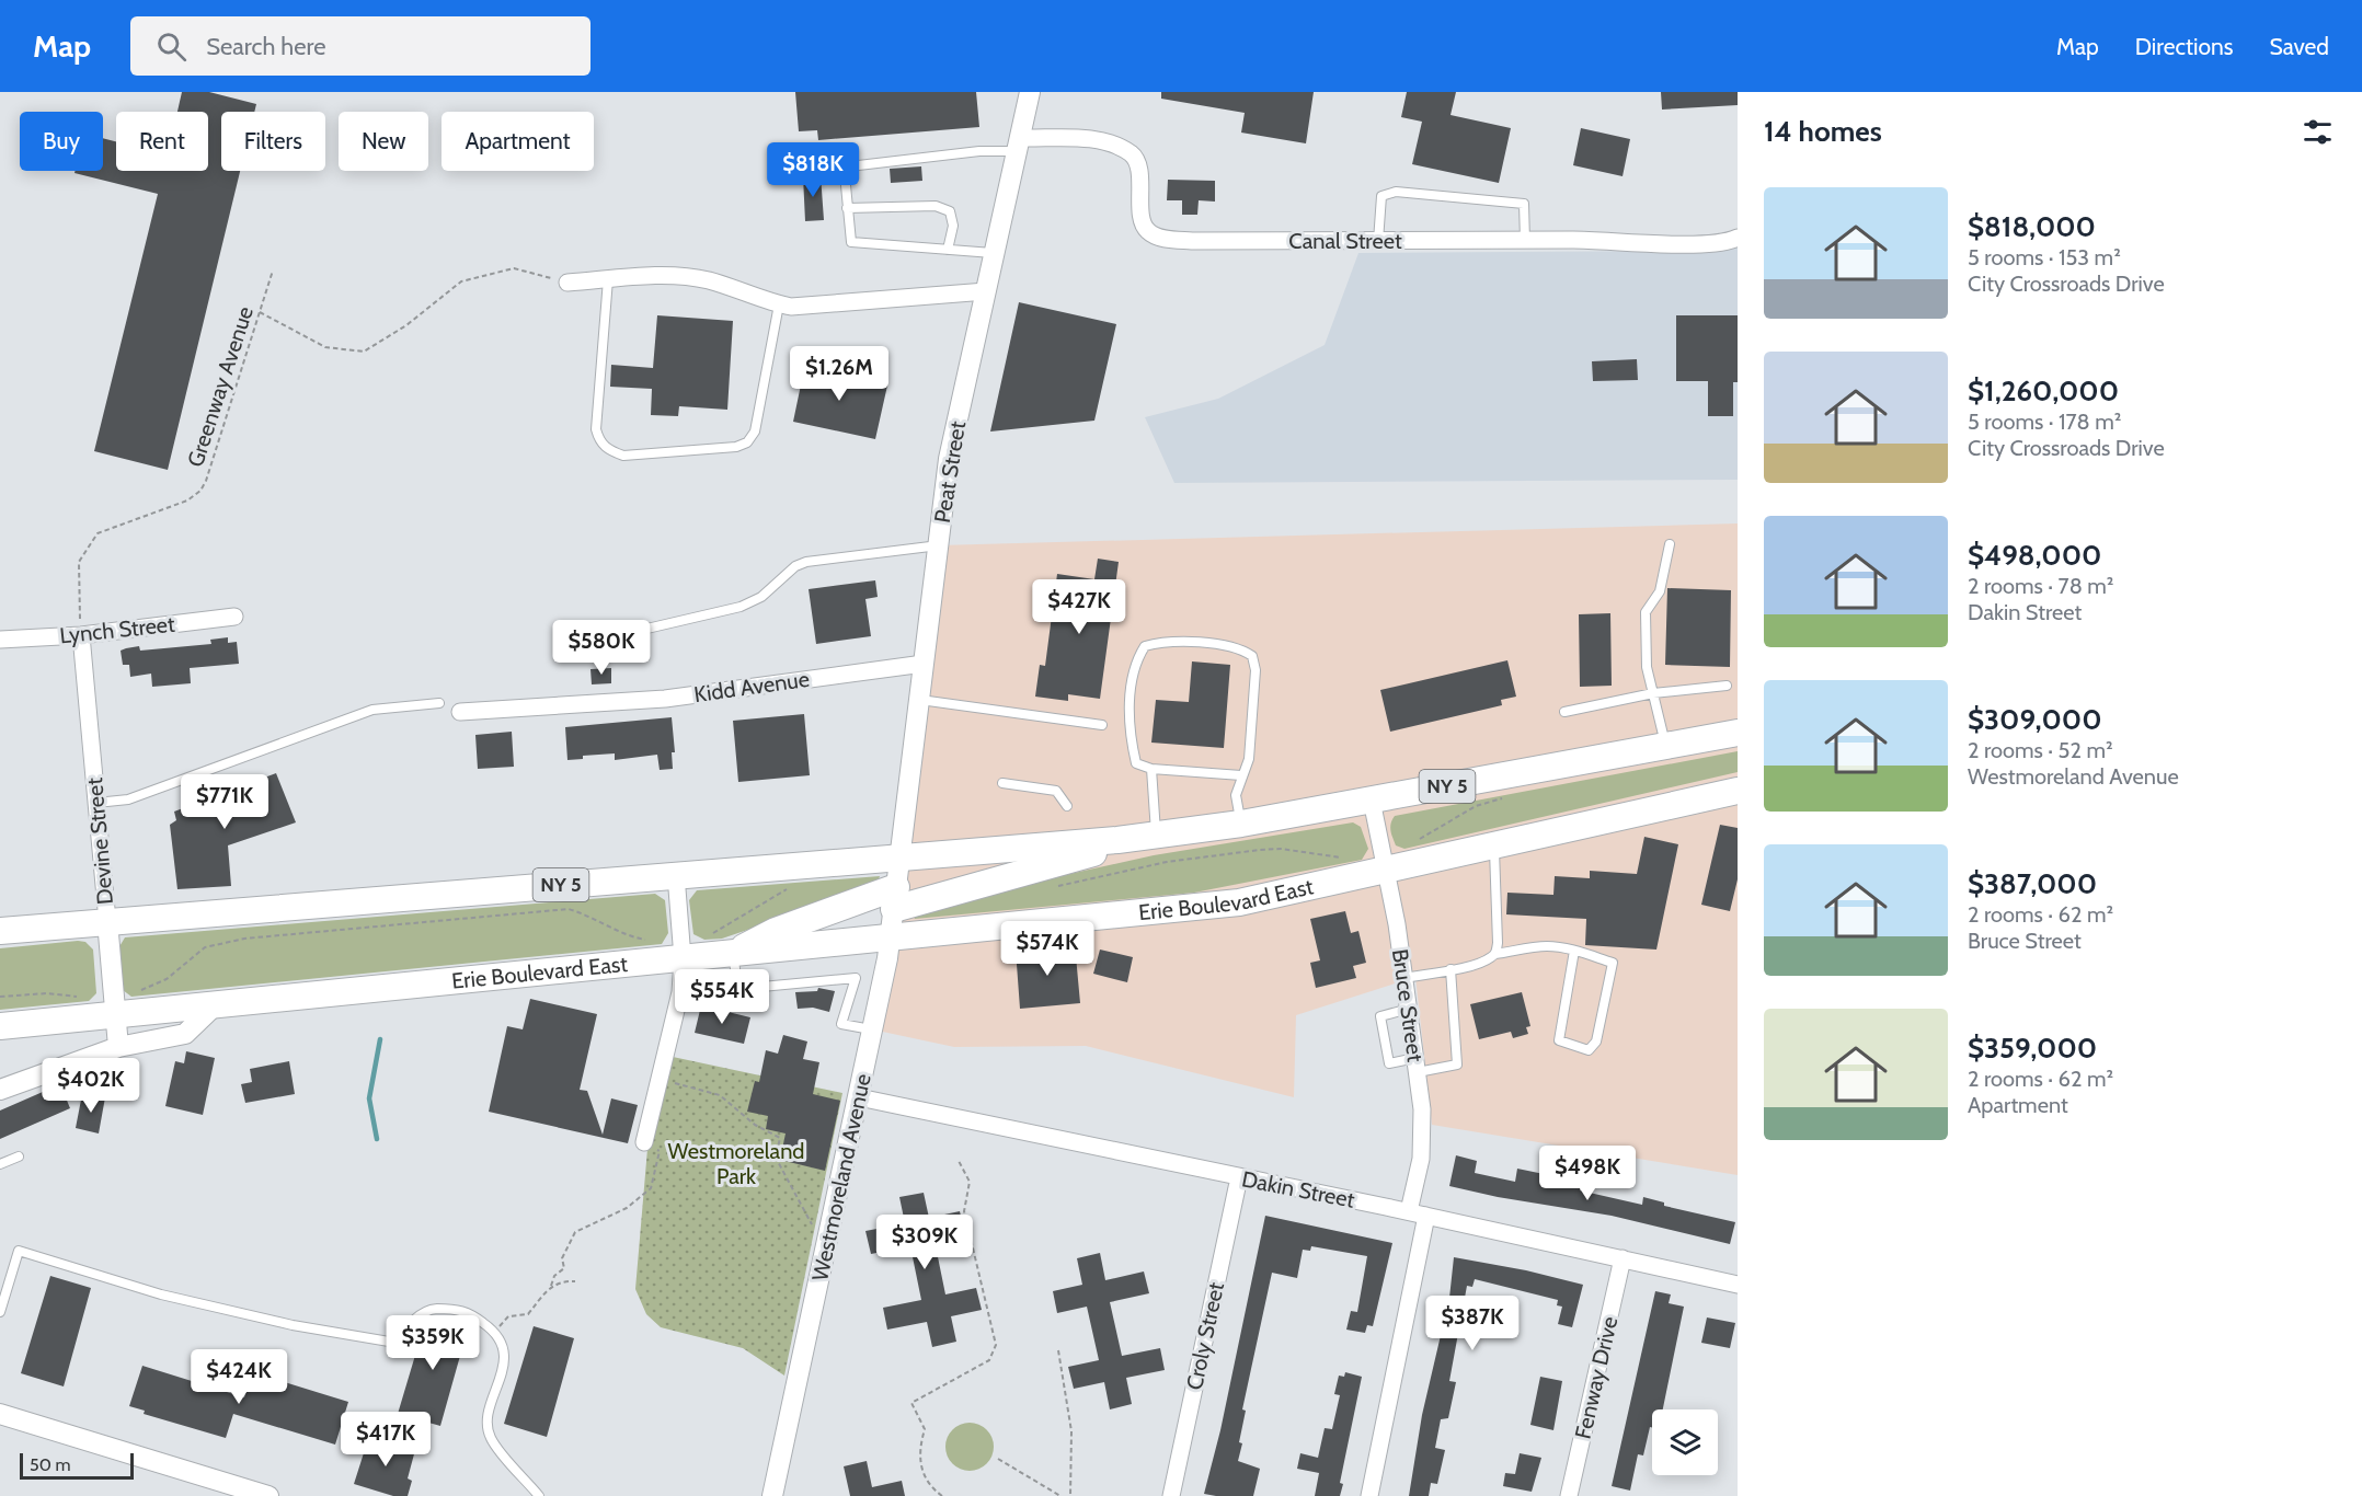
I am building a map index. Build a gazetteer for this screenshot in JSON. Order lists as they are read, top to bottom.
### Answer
{
  "streets": {
    "main road": ["NY 5", "Erie Boulevard East"],
    "street": [
      "Canal Street",
      "Peat Street",
      "Lynch Street",
      "Kidd Avenue",
      "Devine Street",
      "Bruce Street",
      "Westmoreland Avenue",
      "Dakin Street",
      "Croly Street",
      "Fenway Drive"
    ],
    "path": ["Greenway Avenue"]
  },
  "crossings": [
    ["Canal Street", "Peat Street"],
    ["Greenway Avenue", "Lynch Street"],
    ["Greenway Avenue", "Devine Street"],
    ["Peat Street", "Kidd Avenue"],
    ["Peat Street", "NY 5"],
    ["Peat Street", "Westmoreland Avenue"],
    ["Lynch Street", "Devine Street"],
    ["NY 5", "Devine Street"],
    ["NY 5", "Bruce Street"],
    ["NY 5", "Westmoreland Avenue"],
    ["Devine Street", "Erie Boulevard East"],
    ["Erie Boulevard East", "Bruce Street"],
    ["Erie Boulevard East", "Westmoreland Avenue"],
    ["Bruce Street", "Dakin Street"],
    ["Westmoreland Avenue", "Dakin Street"],
    ["Dakin Street", "Croly Street"],
    ["Dakin Street", "Fenway Drive"]
  ],
  "parks": ["Westmoreland Park"],
  "scale_bar": "50 m",
  "page": {
    "header": "Map",
    "search": "Search here",
    "nav": ["Map", "Directions", "Saved"],
    "heading": "14 homes",
    "chip": [
      "Buy",
      "Rent",
      "Filters",
      "New",
      "Apartment"
    ],
    "price": [
      "$818K",
      "$1.26M",
      "$427K",
      "$580K",
      "$771K",
      "$574K",
      "$554K",
      "$402K",
      "$498K",
      "$309K",
      "$387K",
      "$359K",
      "$424K",
      "$417K"
    ],
    "list": [
      {
        "name": "$818,000",
        "note": "5 rooms · 153 m² · City Crossroads Drive"
      },
      {
        "name": "$1,260,000",
        "note": "5 rooms · 178 m² · City Crossroads Drive"
      },
      {
        "name": "$498,000",
        "note": "2 rooms · 78 m² · Dakin Street"
      },
      {
        "name": "$309,000",
        "note": "2 rooms · 52 m² · Westmoreland Avenue"
      },
      {
        "name": "$387,000",
        "note": "2 rooms · 62 m² · Bruce Street"
      },
      {
        "name": "$359,000",
        "note": "2 rooms · 62 m² · Apartment"
      }
    ],
    "scale": "50 m"
  }
}
